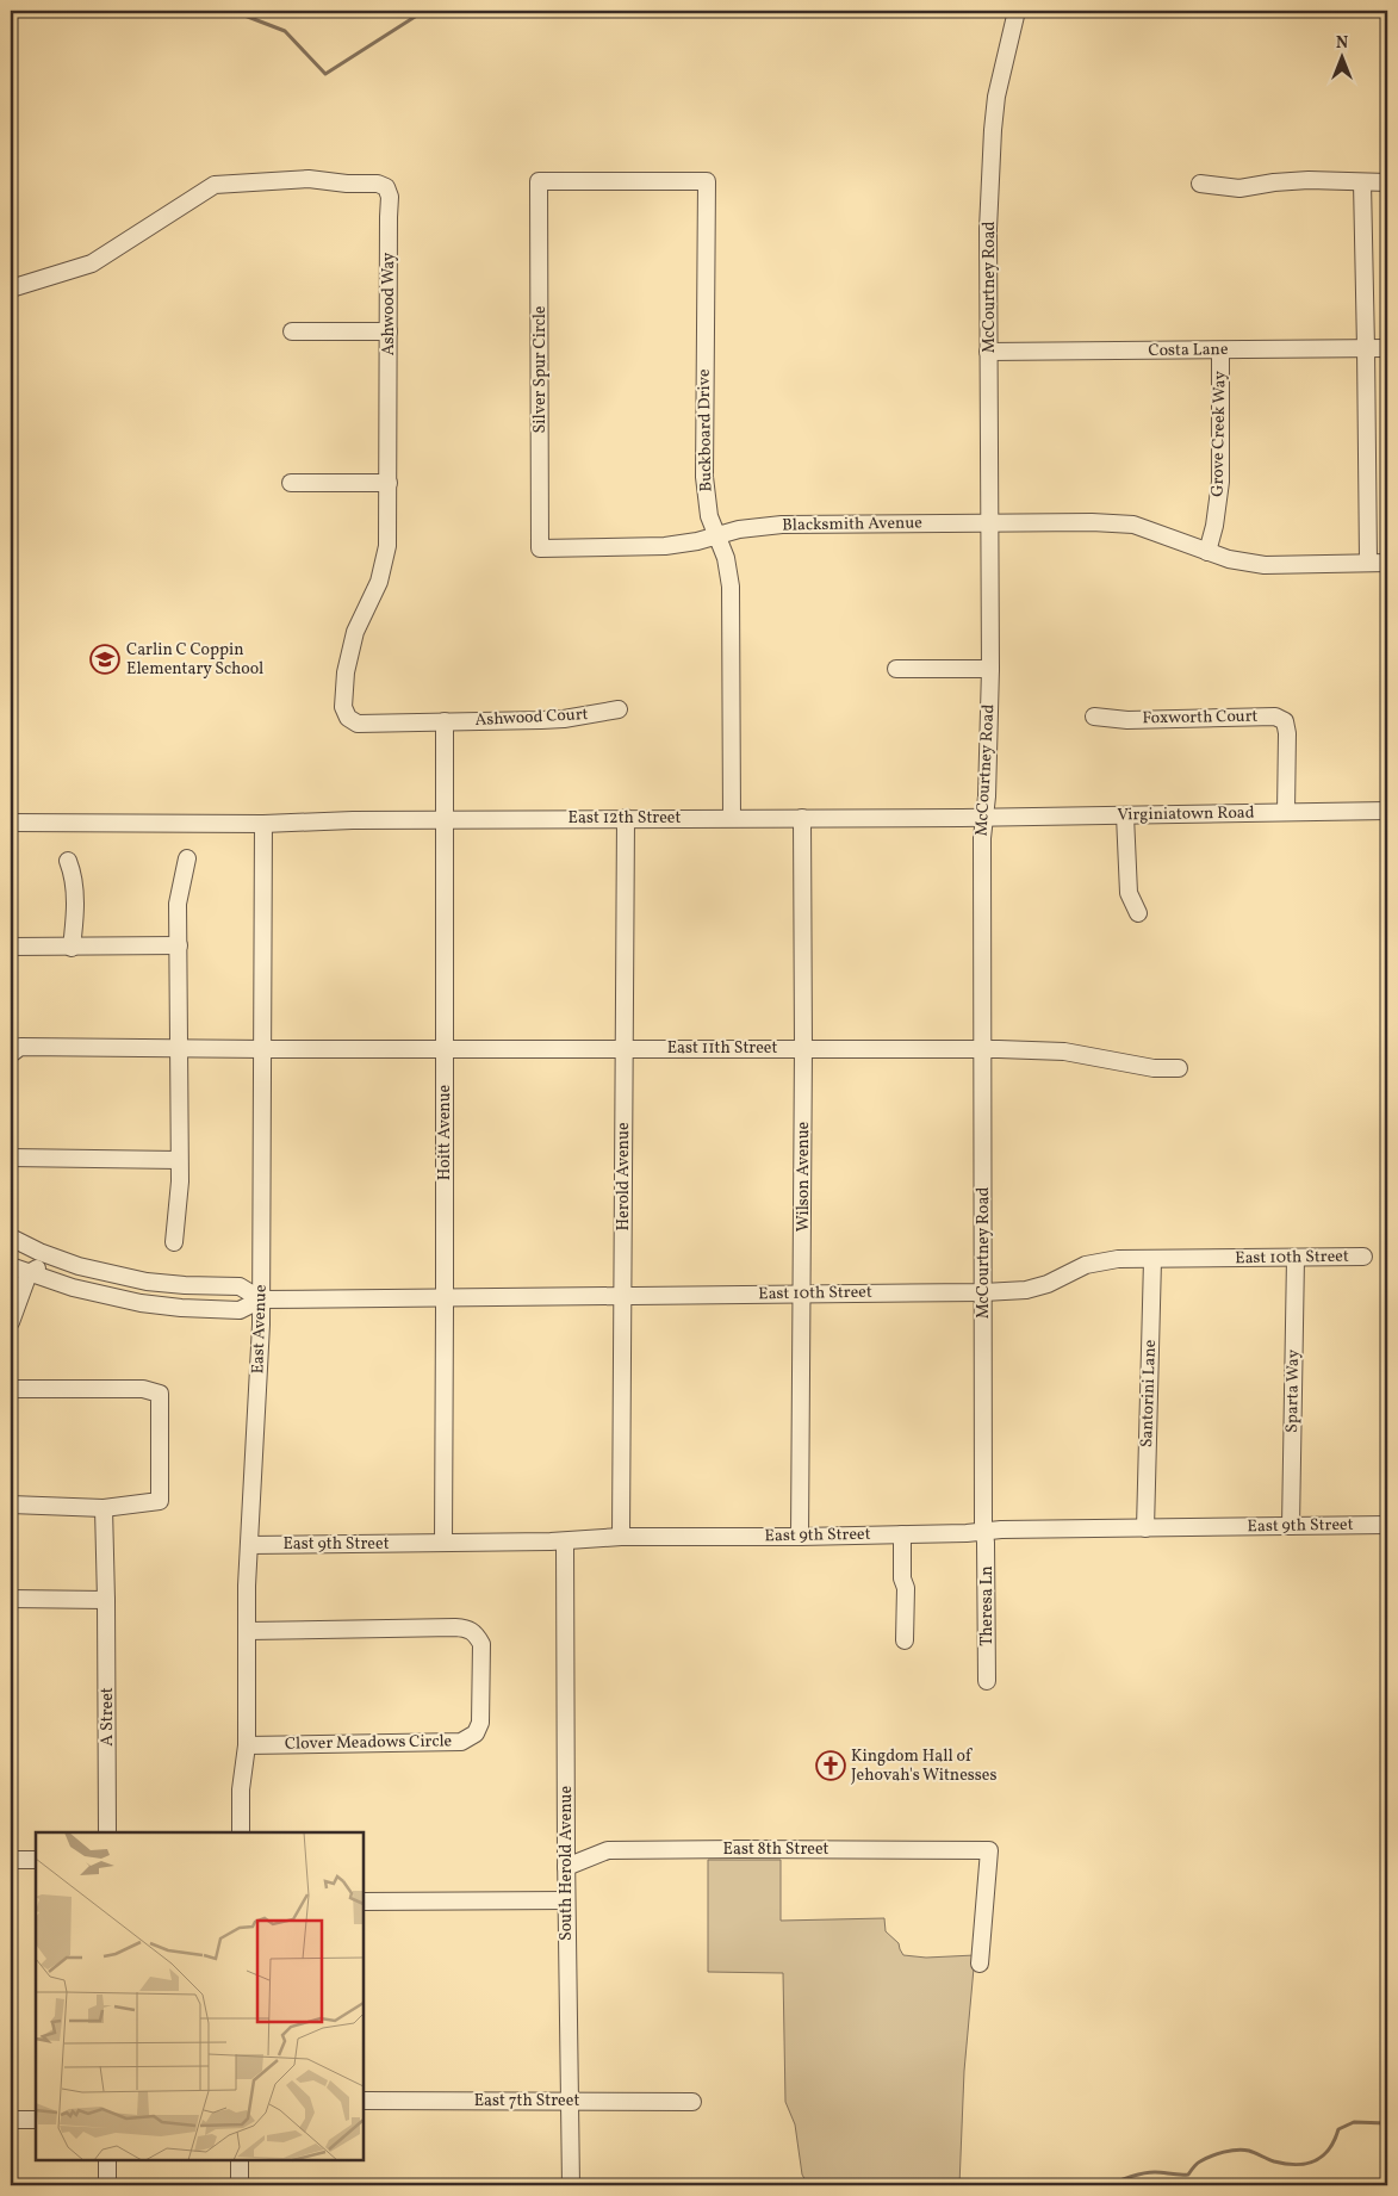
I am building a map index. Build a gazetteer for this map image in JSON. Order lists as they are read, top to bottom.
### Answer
{
  "streets": {
    "street": [
      "McCourtney Road",
      "Ashwood Way",
      "Costa Lane",
      "Silver Spur Circle",
      "Buckboard Drive",
      "Grove Creek Way",
      "Blacksmith Avenue",
      "Ashwood Court",
      "Foxworth Court",
      "Virginiatown Road",
      "East 12th Street",
      "East 11th Street",
      "Hoitt Avenue",
      "Herold Avenue",
      "Wilson Avenue",
      "East 10th Street",
      "East Avenue",
      "Sparta Way",
      "Santorini Lane",
      "East 9th Street",
      "Theresa Ln",
      "A Street",
      "Clover Meadows Circle",
      "East 8th Street",
      "South Herold Avenue",
      "East 7th Street"
    ]
  },
  "crossings": [
    ["McCourtney Road", "Costa Lane"],
    ["McCourtney Road", "Blacksmith Avenue"],
    ["McCourtney Road", "Virginiatown Road"],
    ["McCourtney Road", "East 12th Street"],
    ["McCourtney Road", "East 11th Street"],
    ["McCourtney Road", "East 10th Street"],
    ["McCourtney Road", "East 9th Street"],
    ["McCourtney Road", "Theresa Ln"],
    ["Ashwood Way", "Ashwood Court"],
    ["Ashwood Way", "Hoitt Avenue"],
    ["Costa Lane", "Grove Creek Way"],
    ["Silver Spur Circle", "Buckboard Drive"],
    ["Silver Spur Circle", "Blacksmith Avenue"],
    ["Buckboard Drive", "Blacksmith Avenue"],
    ["Buckboard Drive", "East 12th Street"],
    ["Grove Creek Way", "Blacksmith Avenue"],
    ["Ashwood Court", "Hoitt Avenue"],
    ["Foxworth Court", "Virginiatown Road"],
    ["Virginiatown Road", "East 12th Street"],
    ["East 12th Street", "Hoitt Avenue"],
    ["East 12th Street", "Herold Avenue"],
    ["East 12th Street", "Wilson Avenue"],
    ["East 12th Street", "East Avenue"],
    ["East 11th Street", "Hoitt Avenue"],
    ["East 11th Street", "Herold Avenue"],
    ["East 11th Street", "Wilson Avenue"],
    ["East 11th Street", "East Avenue"],
    ["Hoitt Avenue", "East 10th Street"],
    ["Hoitt Avenue", "East 9th Street"],
    ["Herold Avenue", "East 10th Street"],
    ["Herold Avenue", "East 9th Street"],
    ["Wilson Avenue", "East 10th Street"],
    ["Wilson Avenue", "East 9th Street"],
    ["East 10th Street", "East Avenue"],
    ["East 10th Street", "Sparta Way"],
    ["East 10th Street", "Santorini Lane"],
    ["East Avenue", "East 9th Street"],
    ["East Avenue", "Clover Meadows Circle"],
    ["Sparta Way", "East 9th Street"],
    ["Santorini Lane", "East 9th Street"],
    ["East 9th Street", "Theresa Ln"],
    ["East 9th Street", "South Herold Avenue"],
    ["East 8th Street", "South Herold Avenue"],
    ["South Herold Avenue", "East 7th Street"]
  ],
  "places": {
    "school or university": ["Carlin C Coppin Elementary School"],
    "church": ["Kingdom Hall of Jehovah's Witnesses"]
  },
  "north": "top"
}
